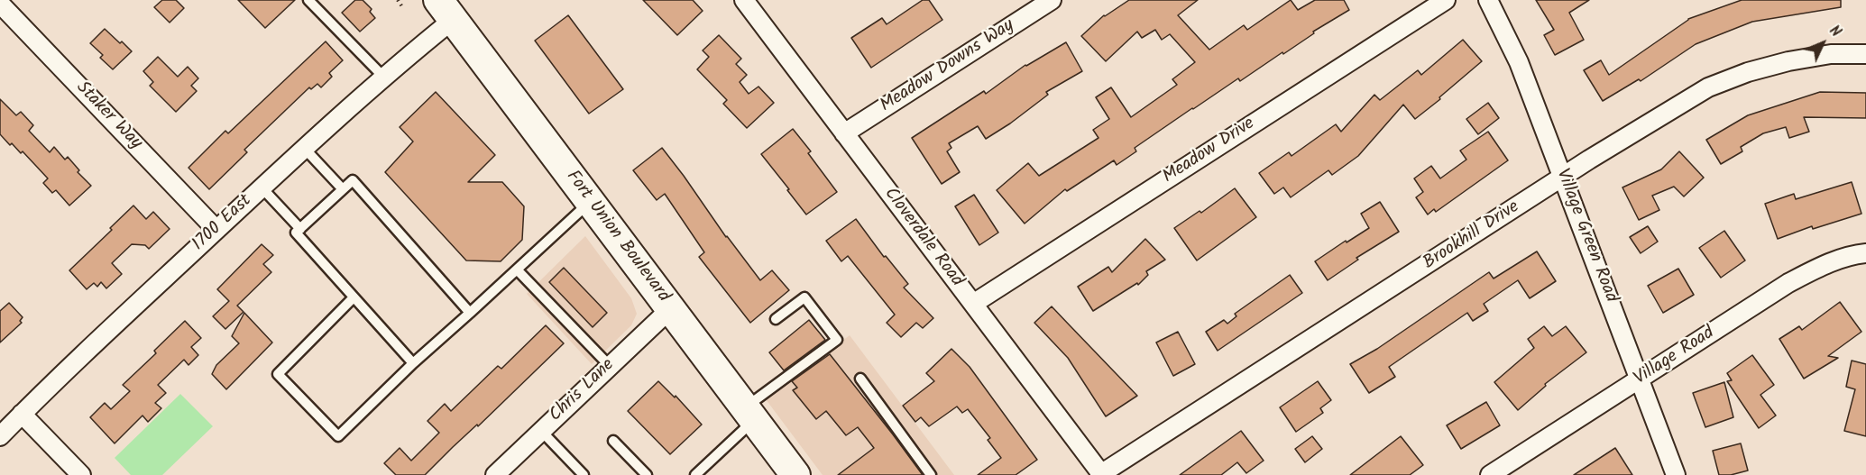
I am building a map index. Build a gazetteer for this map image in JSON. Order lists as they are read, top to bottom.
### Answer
{
  "streets": {
    "main road": ["Fort Union Boulevard"],
    "street": [
      "Meadow Downs Way",
      "Staker Way",
      "Meadow Drive",
      "1700 East",
      "Brookhill Drive",
      "Village Green Road",
      "Cloverdale Road",
      "Village Road",
      "Chris Lane"
    ]
  },
  "crossings": [
    ["Meadow Downs Way", "Cloverdale Road"],
    ["Staker Way", "1700 East"],
    ["Meadow Drive", "Cloverdale Road"],
    ["1700 East", "Fort Union Boulevard"],
    ["Brookhill Drive", "Village Green Road"],
    ["Brookhill Drive", "Cloverdale Road"],
    ["Village Green Road", "Village Road"],
    ["Fort Union Boulevard", "Chris Lane"]
  ],
  "north": "top right"
}
